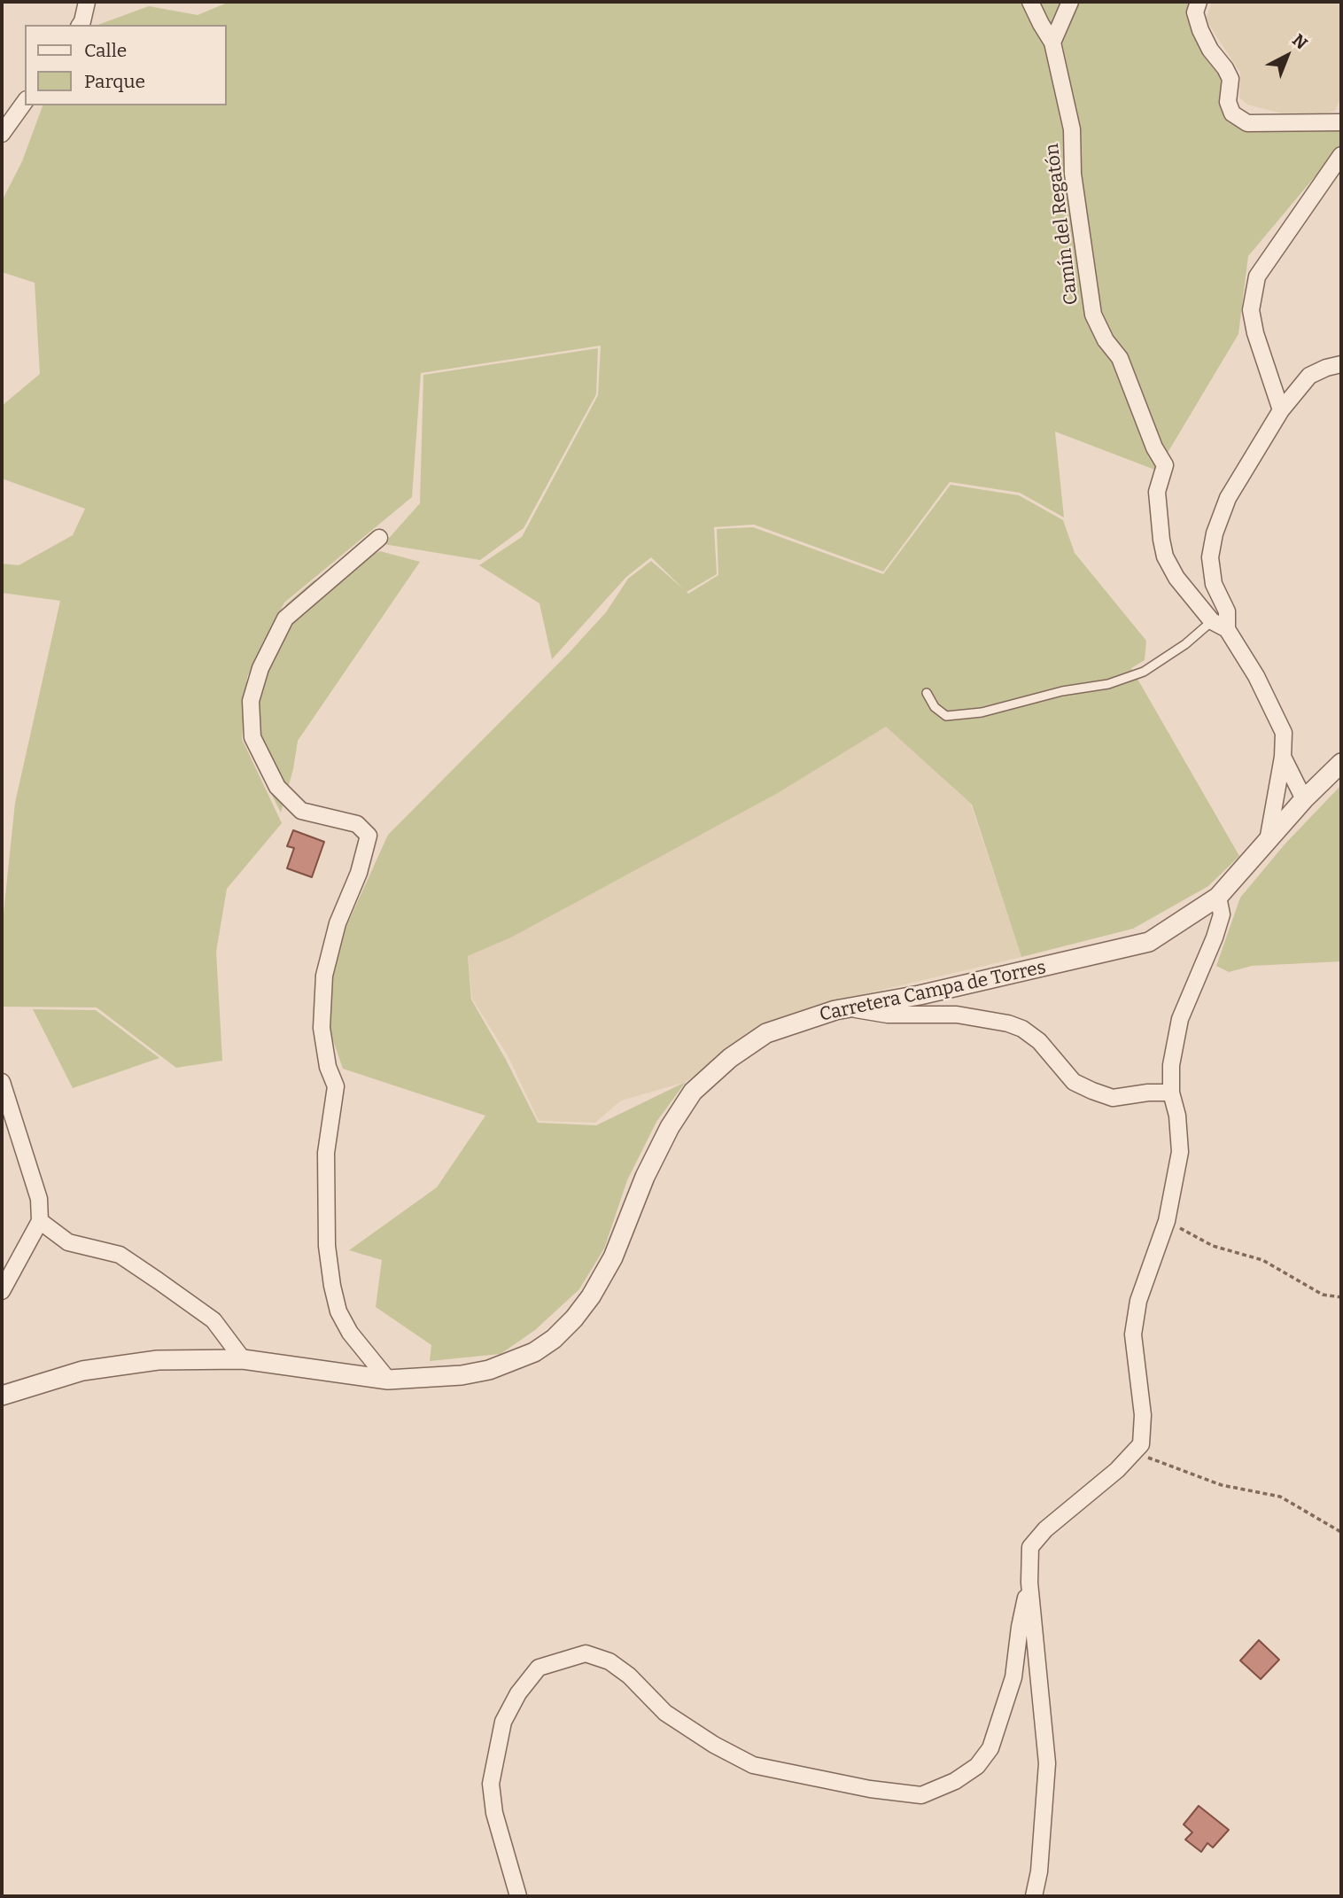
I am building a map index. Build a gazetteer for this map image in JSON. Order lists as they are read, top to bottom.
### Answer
{
  "streets": {
    "street": ["Camín del Regatón", "Carretera Campa de Torres"]
  },
  "legend": ["Calle", "Parque"],
  "north": "top right"
}
